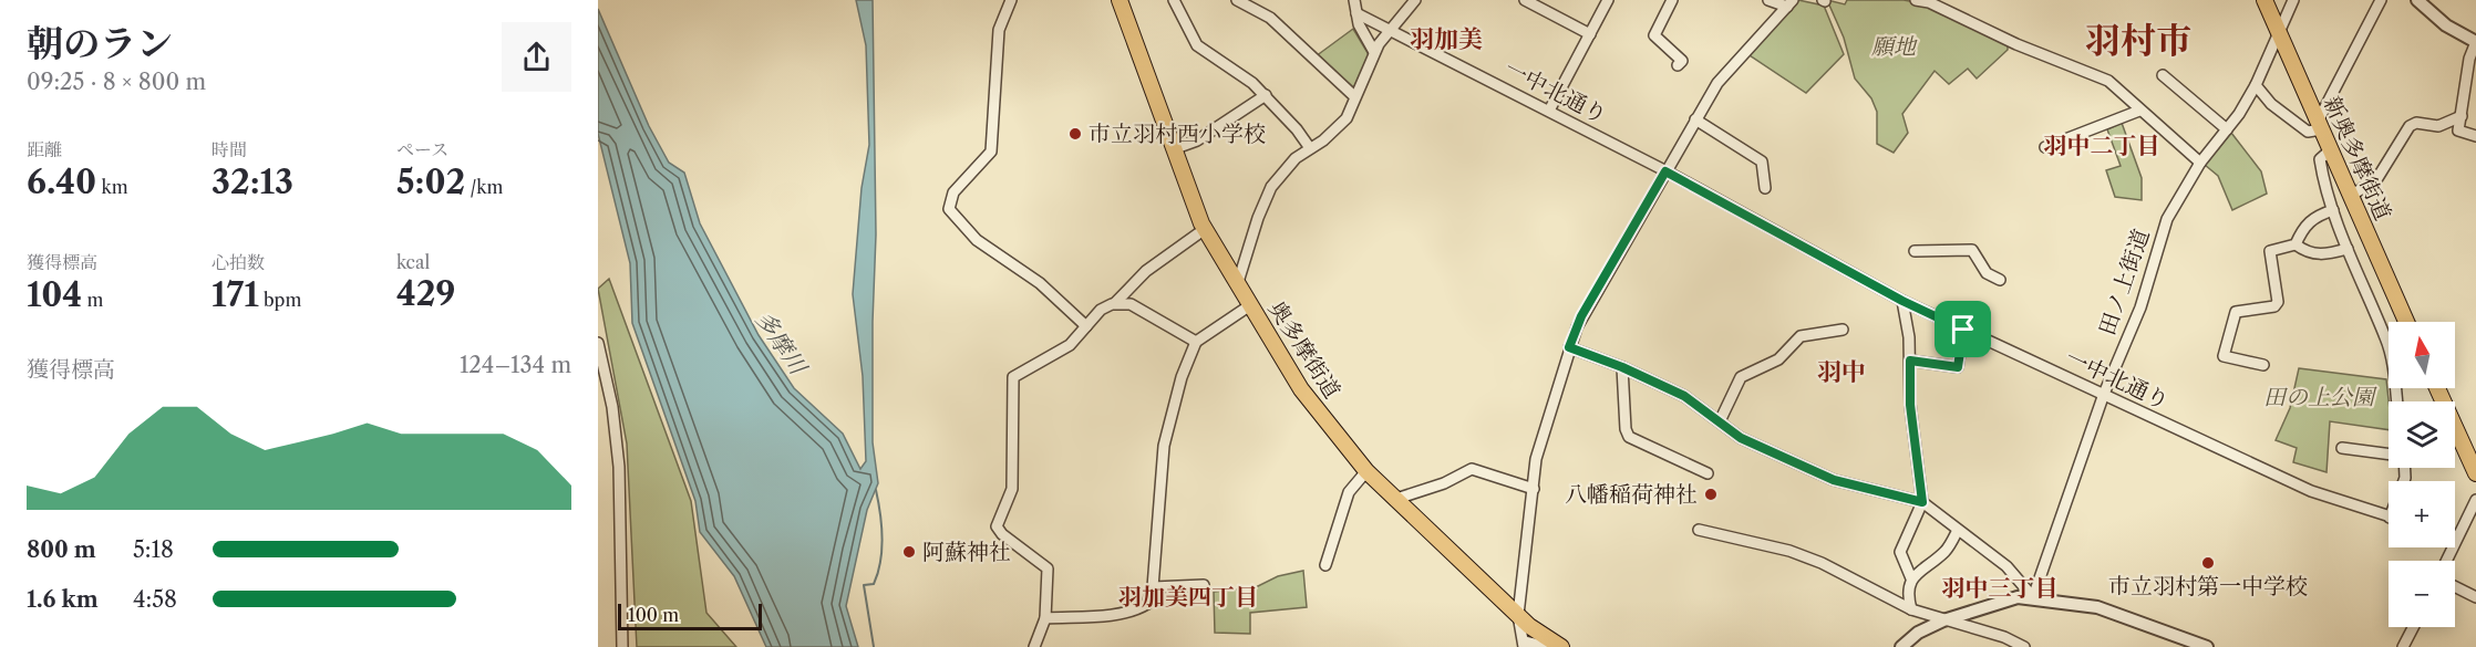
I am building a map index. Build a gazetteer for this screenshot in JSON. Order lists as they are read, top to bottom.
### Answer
{
  "streets": {
    "main road": ["新奥多摩街道", "奥多摩街道"],
    "street": ["一中北通り", "田ノ上街道"]
  },
  "crossings": [
    ["一中北通り", "田ノ上街道"],
    ["新奥多摩街道", "田ノ上街道"]
  ],
  "districts": [
    "羽加美",
    "羽村市",
    "羽中二丁目",
    "羽中",
    "羽中三丁目",
    "羽加美四丁目"
  ],
  "water": ["多摩川"],
  "parks": ["願地", "田の上公園"],
  "places": [
    "市立羽村西小学校",
    "八幡稲荷神社",
    "阿蘇神社",
    "市立羽村第一中学校"
  ],
  "scale_bar": "100 m",
  "north": "top",
  "page": {
    "heading": ["朝のラン", "09:25 · 8 × 800 m"],
    "stats": [
      ["距離", "6.40 km"],
      ["時間", "32:13"],
      ["ペース", "5:02 /km"],
      ["獲得標高", "104 m"],
      ["心拍数", "171 bpm"],
      ["kcal", "429"]
    ],
    "map_buttons": ["+", "−"],
    "chart": ["獲得標高", "124–134 m"],
    "list": [
      {
        "name": "800 m",
        "note": "5:18"
      },
      {
        "name": "1.6 km",
        "note": "4:58"
      }
    ],
    "scale": "100 m"
  }
}
